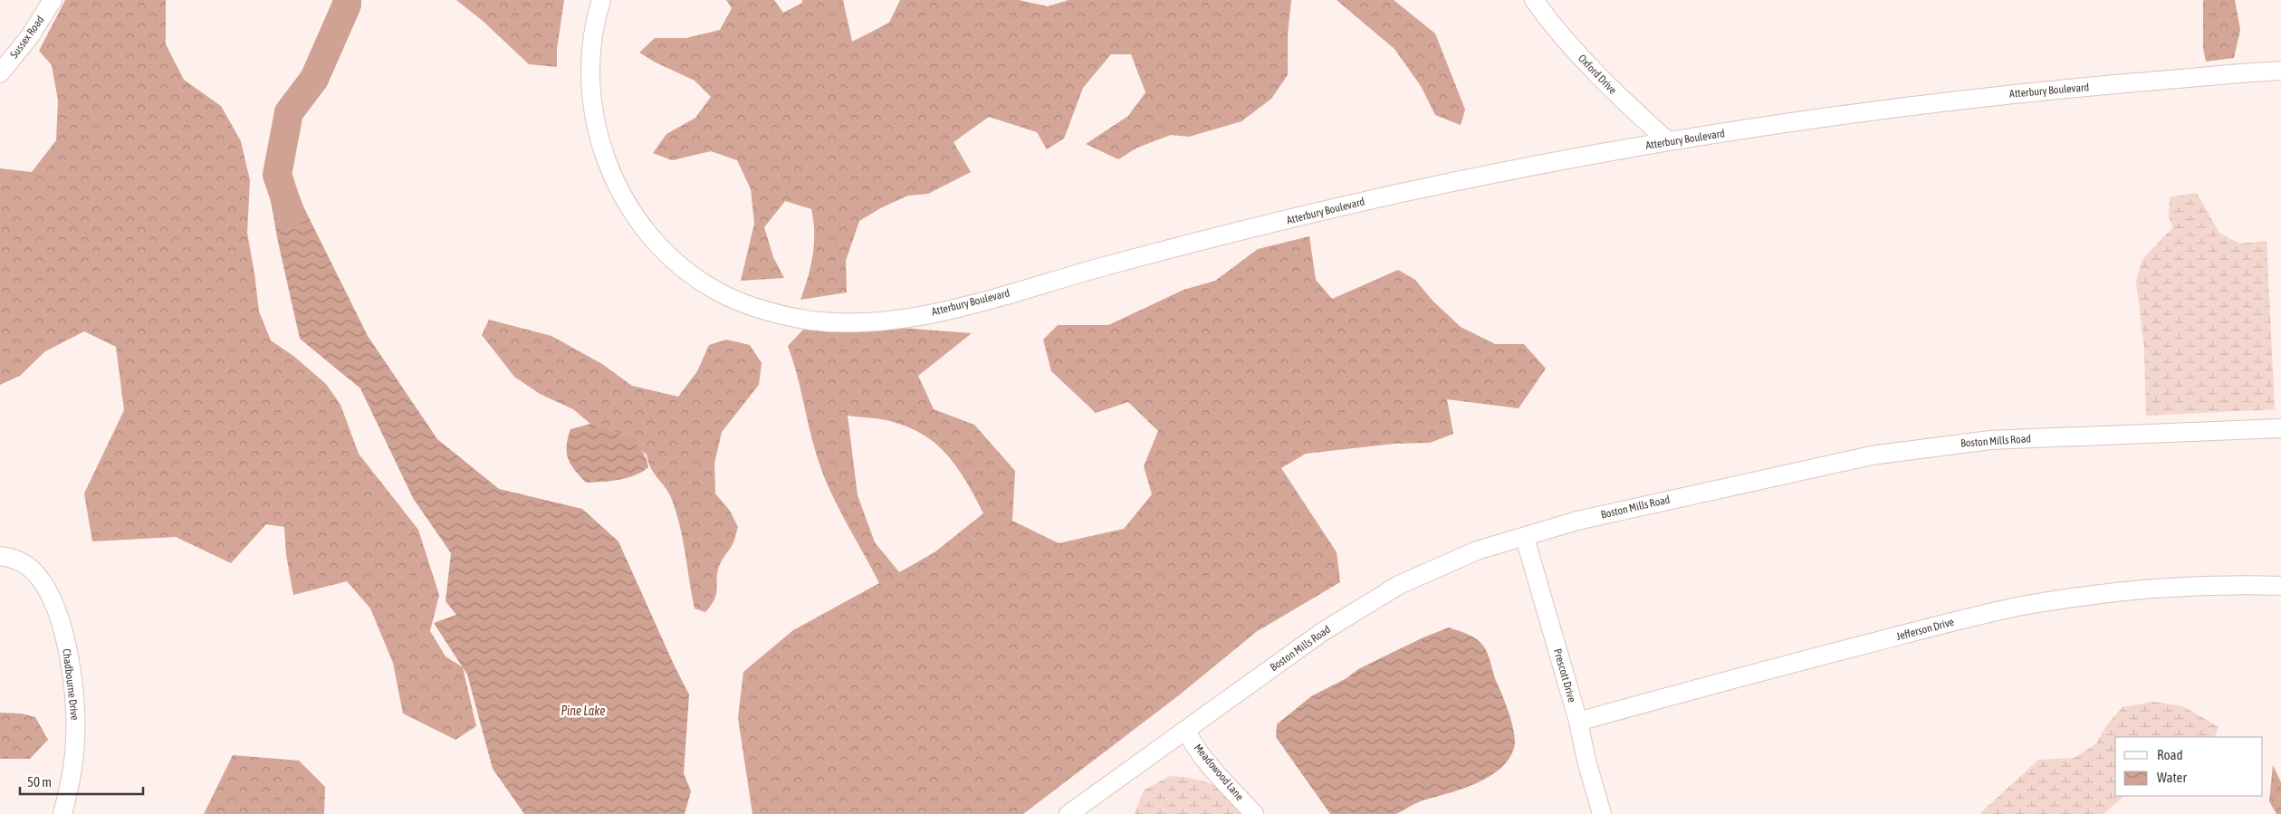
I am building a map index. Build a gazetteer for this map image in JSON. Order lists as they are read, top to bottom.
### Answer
{
  "streets": {
    "street": [
      "Sussex Road",
      "Oxford Drive",
      "Atterbury Boulevard",
      "Boston Mills Road",
      "Jefferson Drive",
      "Prescott Drive",
      "Chadbourne Drive",
      "Meadowood Lane"
    ]
  },
  "crossings": [
    ["Oxford Drive", "Atterbury Boulevard"],
    ["Boston Mills Road", "Prescott Drive"],
    ["Boston Mills Road", "Meadowood Lane"],
    ["Jefferson Drive", "Prescott Drive"]
  ],
  "water": ["Pine Lake"],
  "legend": ["Road", "Water"],
  "scale_bar": "50 m"
}
